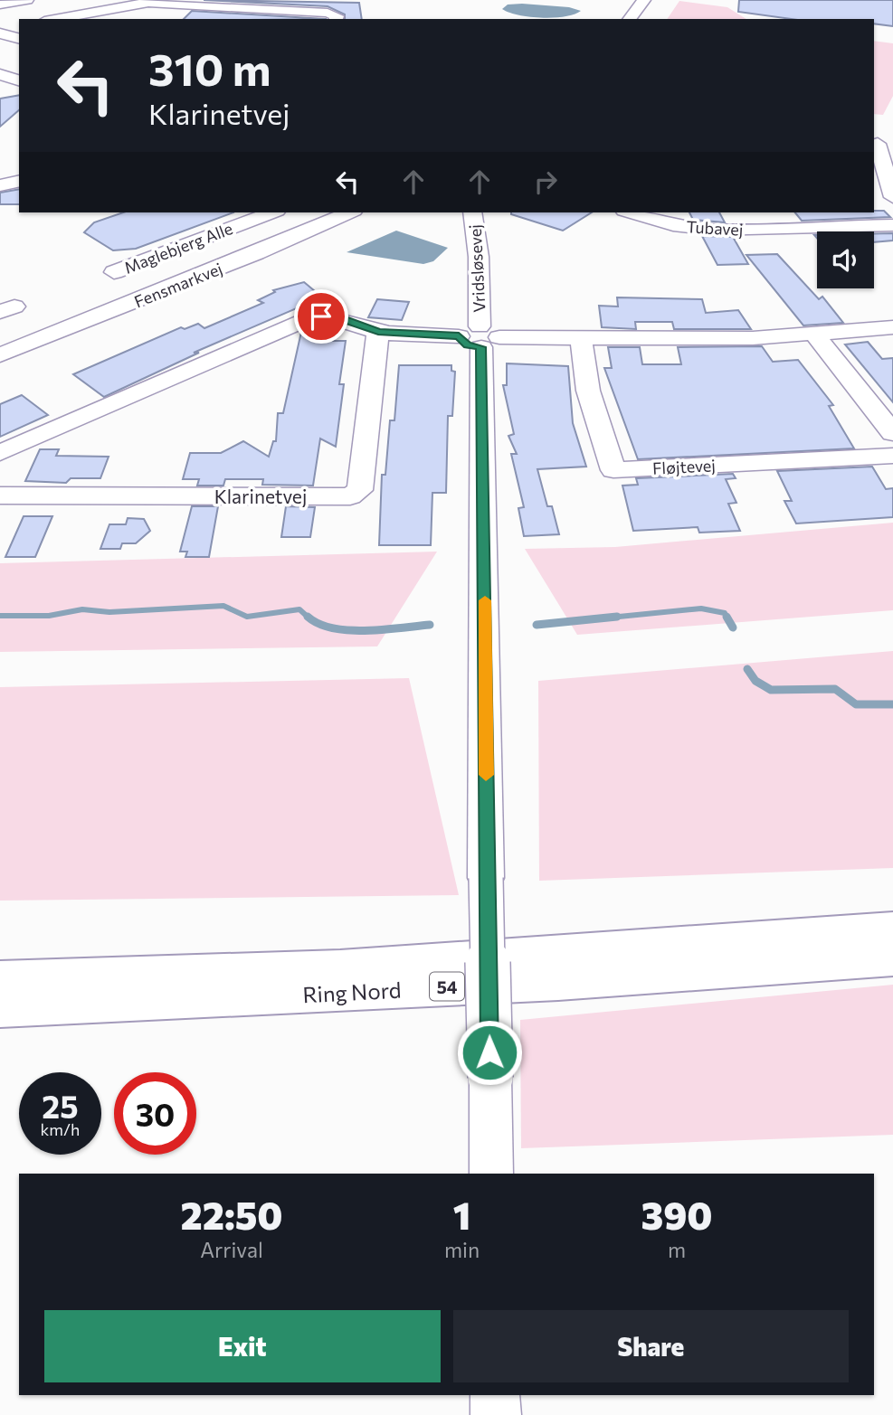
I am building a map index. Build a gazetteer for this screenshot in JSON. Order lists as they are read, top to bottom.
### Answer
{
  "streets": {
    "highway": ["54", "Ring Nord"],
    "street": [
      "Tubavej",
      "Maglebjerg Alle",
      "Vridsløsevej",
      "Fensmarkvej",
      "Fløjtevej",
      "Klarinetvej"
    ]
  },
  "page": {
    "turn": ["310 m", "Klarinetvej"],
    "speed": "25 km/h",
    "limit": "30",
    "eta": [
      "22:50",
      "Arrival",
      "1",
      "min",
      "390",
      "m"
    ],
    "buttons": ["Exit", "Share"]
  }
}
